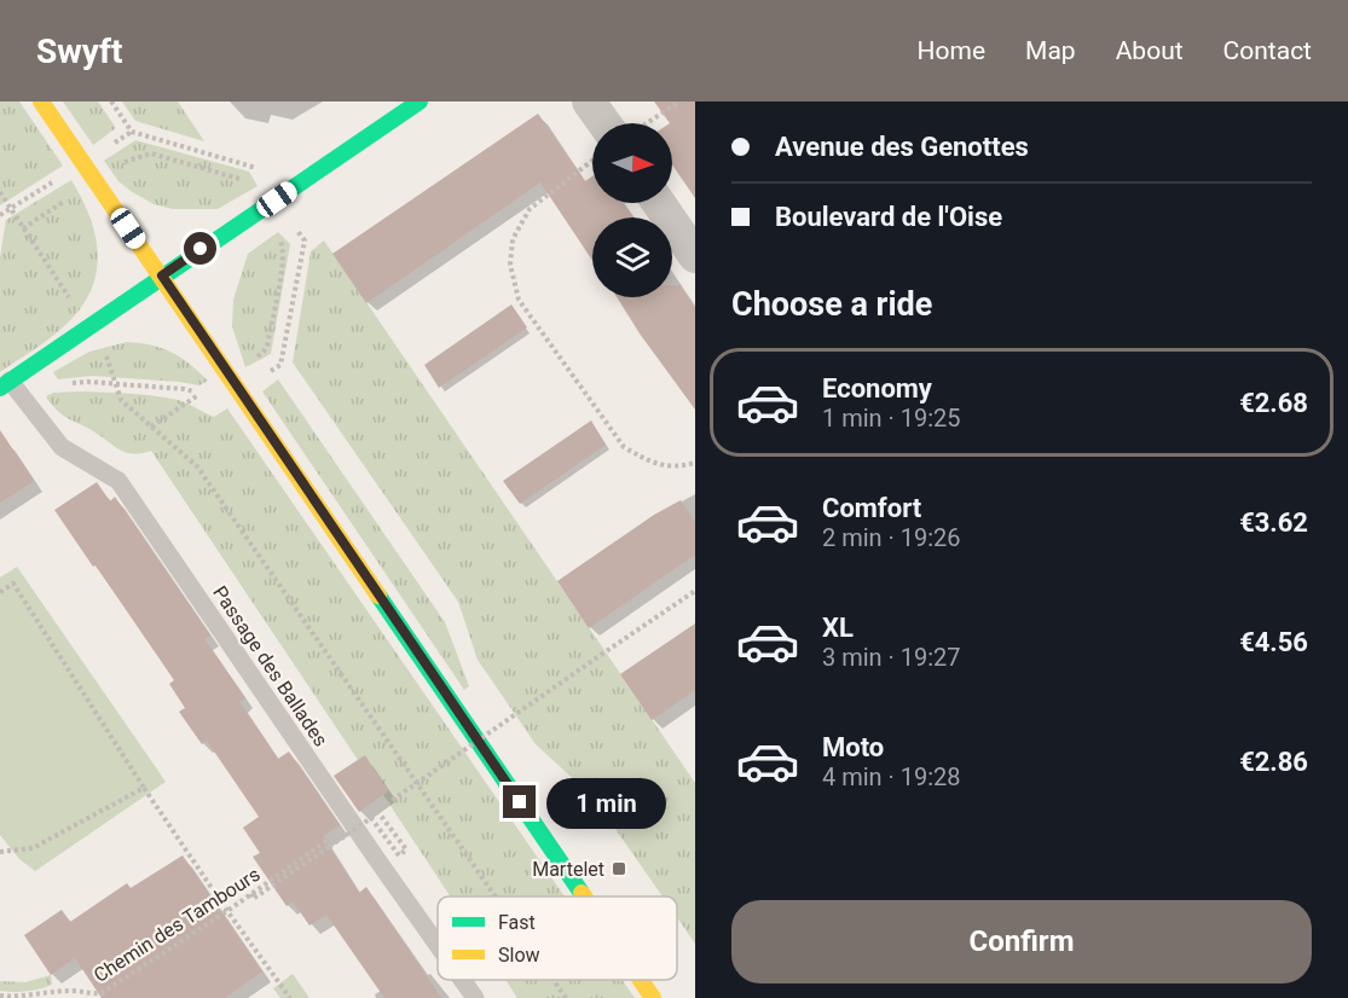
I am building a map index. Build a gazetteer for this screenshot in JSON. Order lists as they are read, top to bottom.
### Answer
{
  "streets": {
    "lane": ["Passage des Ballades"],
    "path": ["Chemin des Tambours"]
  },
  "crossings": [
    ["Passage des Ballades", "Chemin des Tambours"]
  ],
  "places": {
    "transit": ["Martelet"]
  },
  "legend": ["Fast", "Slow"],
  "north": "right",
  "page": {
    "header": "Swyft",
    "nav": [
      "Home",
      "Map",
      "About",
      "Contact"
    ],
    "banner": ["Avenue des Genottes", "Boulevard de l'Oise"],
    "heading": "Choose a ride",
    "list": [
      {
        "name": "Economy",
        "note": "1 min · 19:25",
        "value": "€2.68"
      },
      {
        "name": "Comfort",
        "note": "2 min · 19:26",
        "value": "€3.62"
      },
      {
        "name": "XL",
        "note": "3 min · 19:27",
        "value": "€4.56"
      },
      {
        "name": "Moto",
        "note": "4 min · 19:28",
        "value": "€2.86"
      }
    ],
    "bubble": "1 min",
    "buttons": "Confirm"
  }
}
